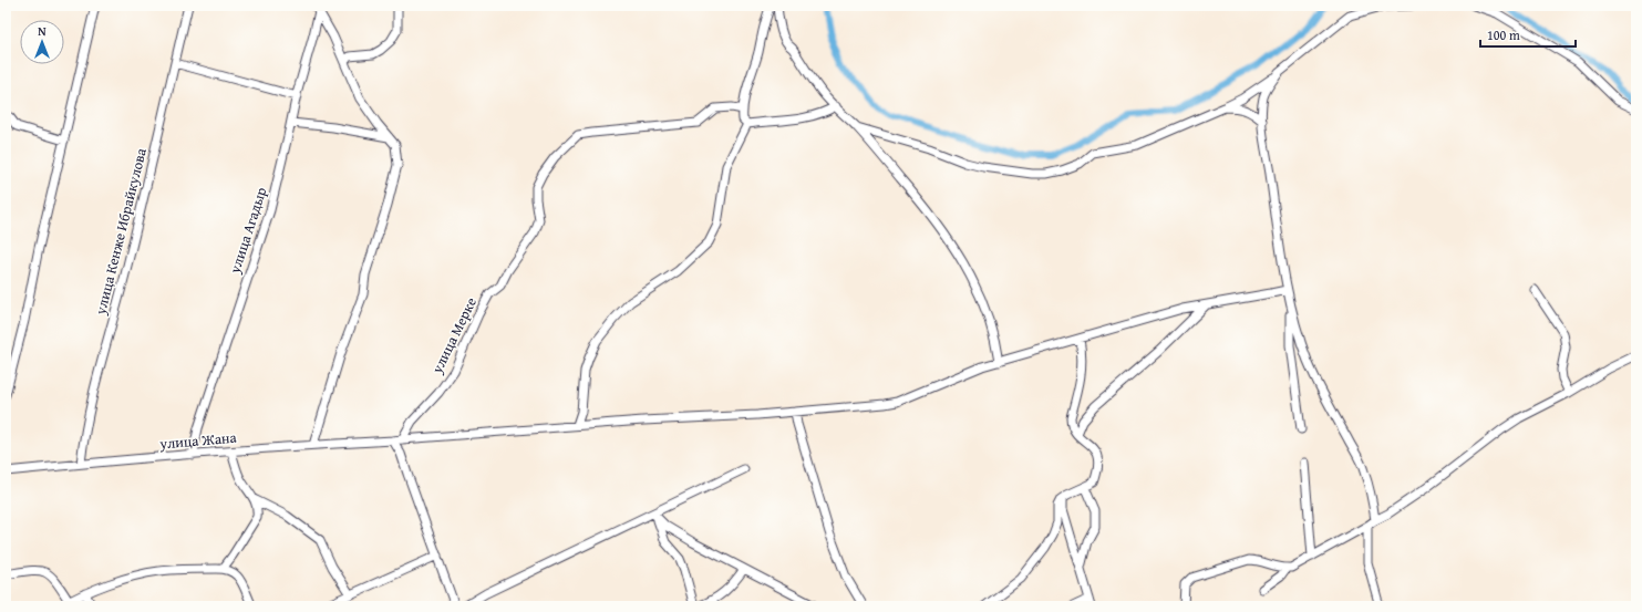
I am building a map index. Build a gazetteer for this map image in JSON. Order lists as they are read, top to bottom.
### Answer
{
  "streets": {
    "street": [
      "улица Агадыр",
      "улица Кенже Ибрайкулова",
      "улица Мерке",
      "улица Жана"
    ]
  },
  "crossings": [
    ["улица Агадыр", "улица Жана"],
    ["улица Кенже Ибрайкулова", "улица Жана"],
    ["улица Мерке", "улица Жана"]
  ],
  "scale_bar": "100 m",
  "north": "top"
}
